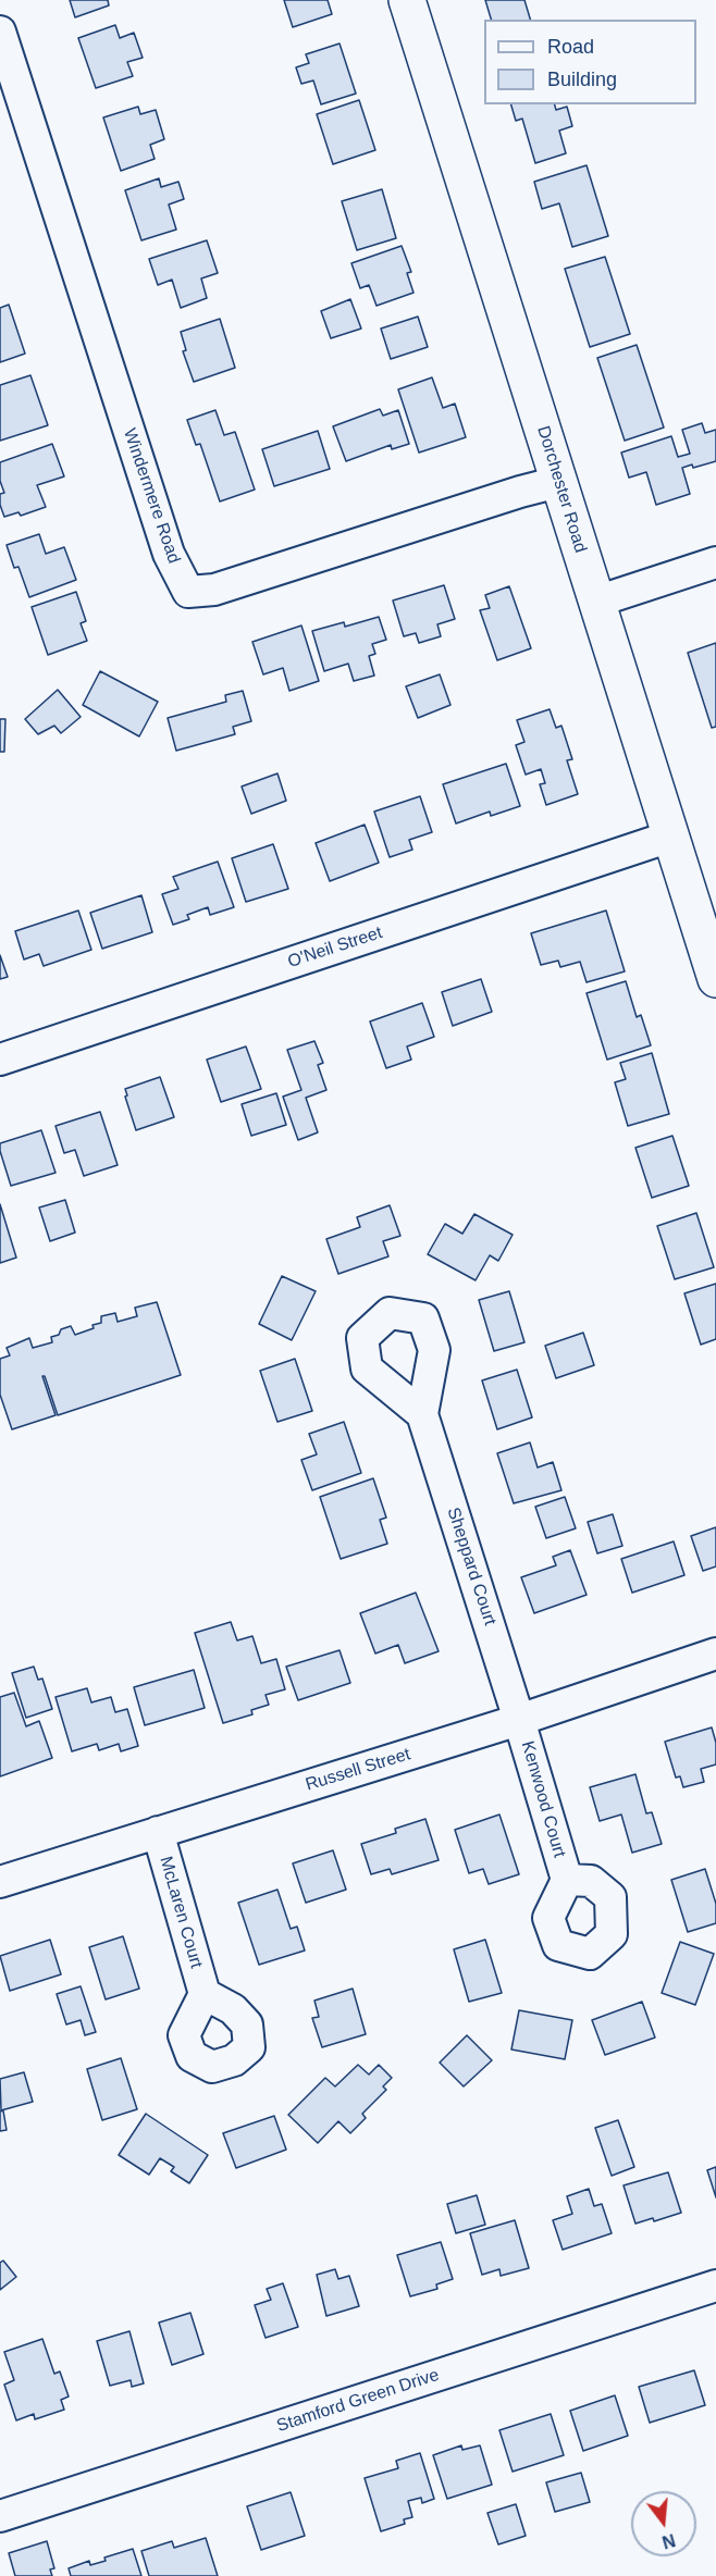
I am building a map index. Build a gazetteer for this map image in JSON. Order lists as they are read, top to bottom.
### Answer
{
  "streets": {
    "main road": ["Dorchester Road"],
    "street": [
      "Windermere Road",
      "O'Neil Street",
      "Sheppard Court",
      "Russell Street",
      "Kenwood Court",
      "McLaren Court",
      "Stamford Green Drive"
    ]
  },
  "crossings": [
    ["Dorchester Road", "Windermere Road"],
    ["Dorchester Road", "O'Neil Street"],
    ["Sheppard Court", "Russell Street"],
    ["Sheppard Court", "Kenwood Court"],
    ["Russell Street", "Kenwood Court"],
    ["Russell Street", "McLaren Court"]
  ],
  "legend": ["Road", "Building"],
  "north": "bottom"
}
